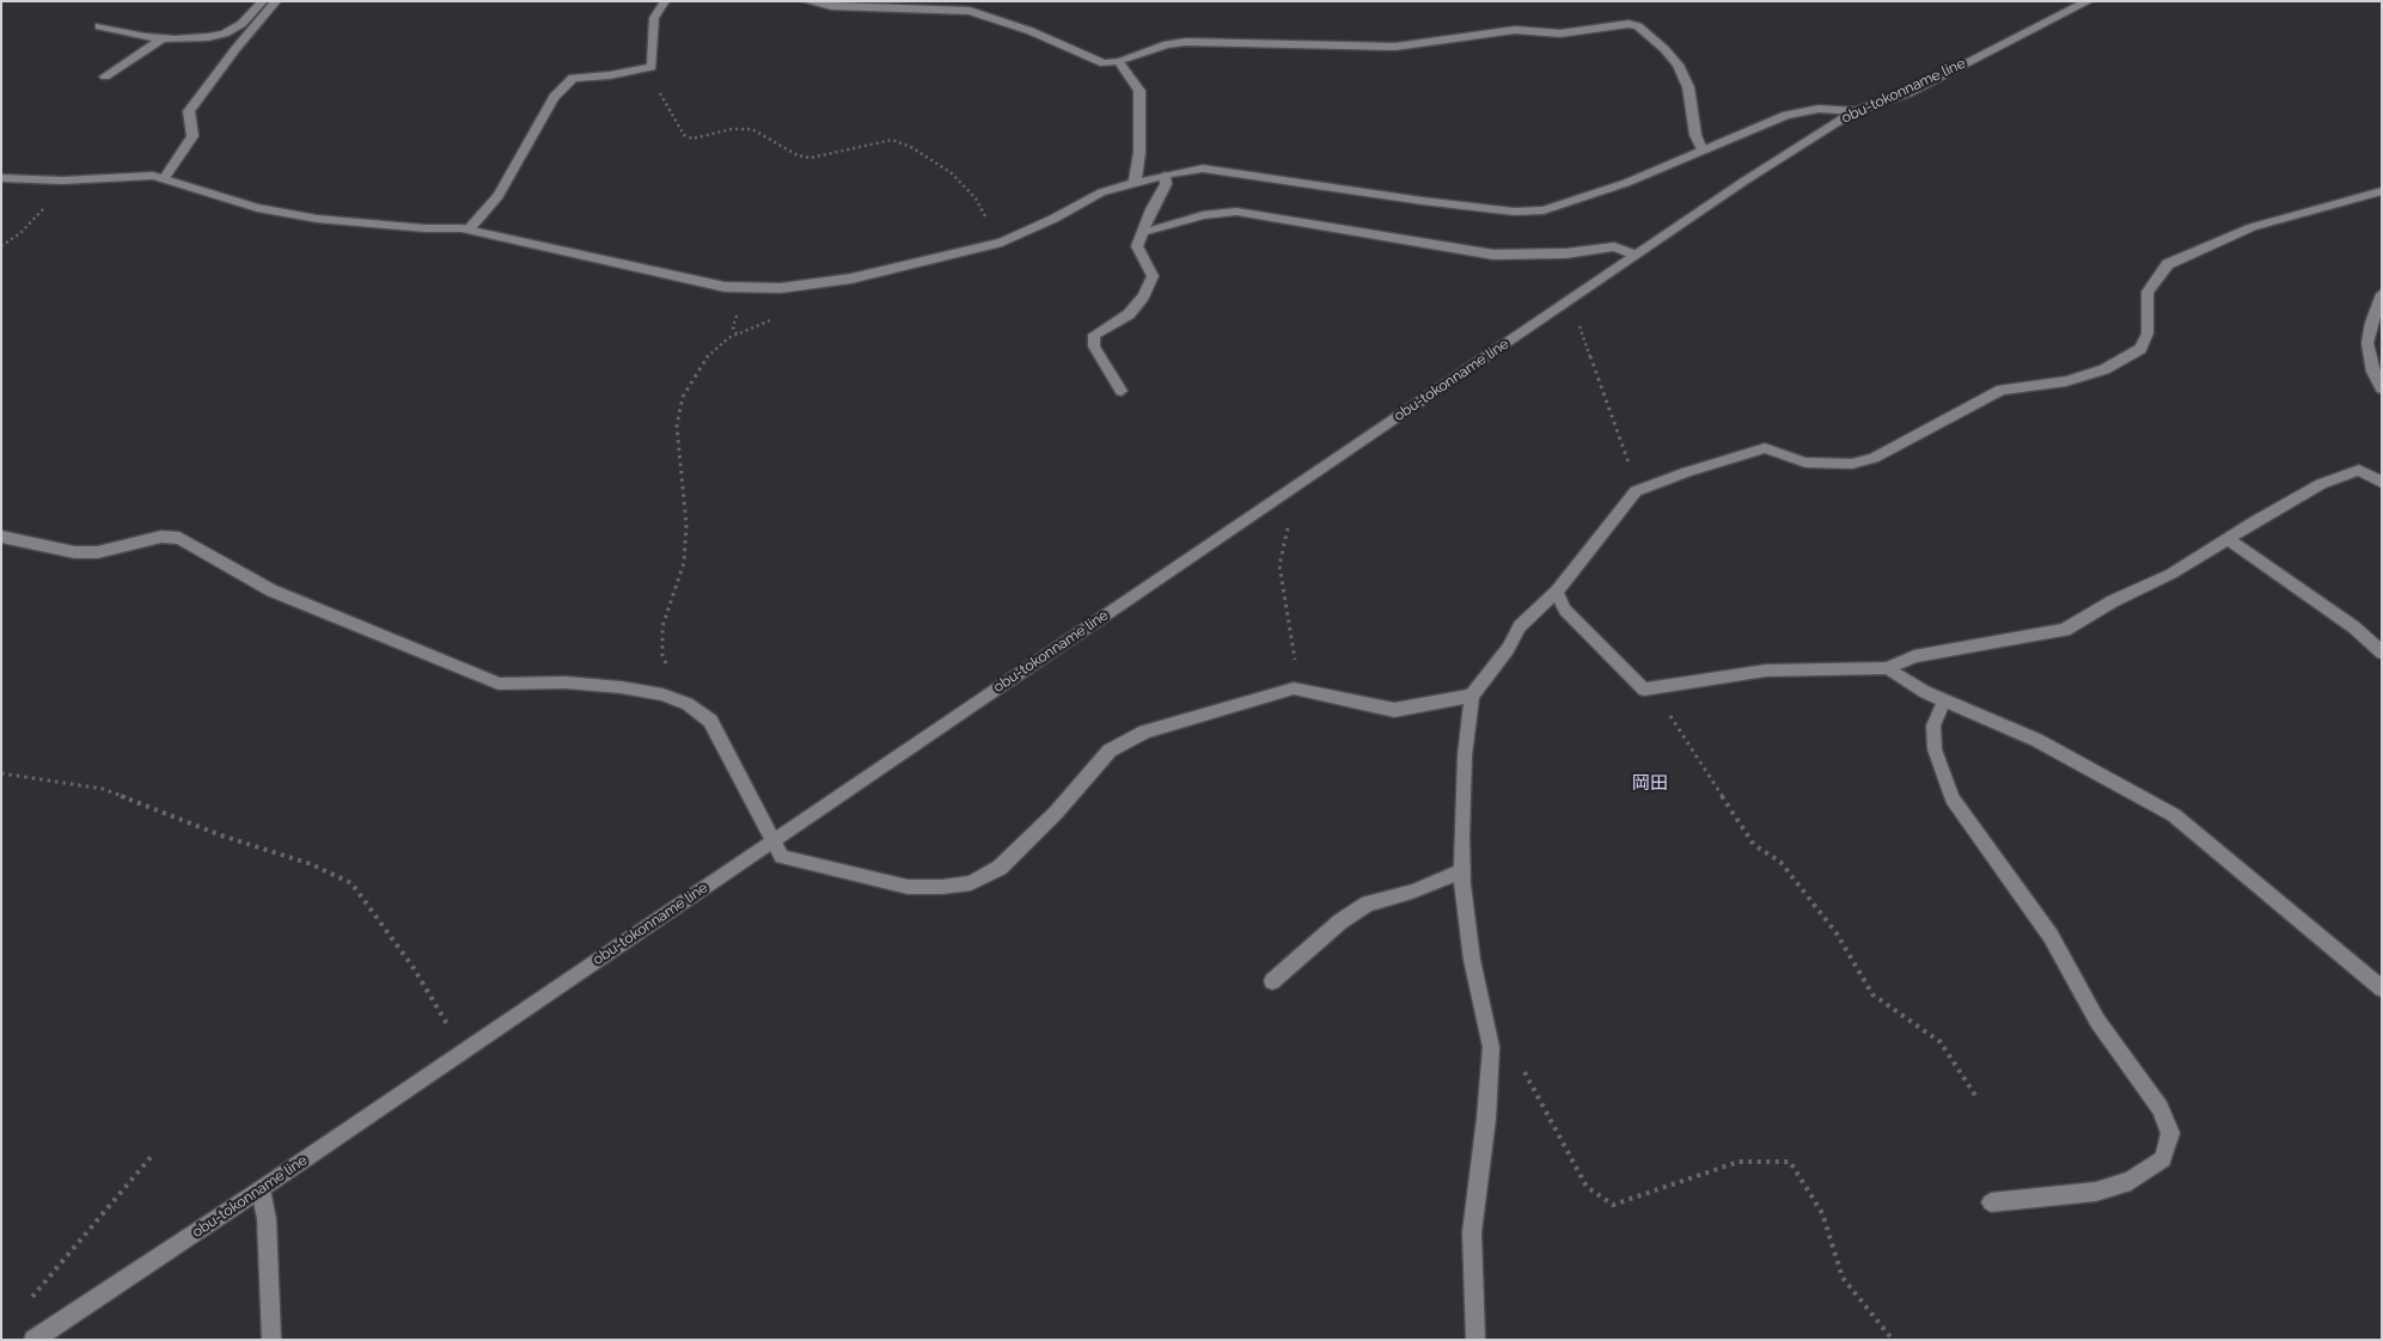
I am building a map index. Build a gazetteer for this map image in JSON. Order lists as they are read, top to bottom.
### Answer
{
  "streets": {
    "street": ["obu-tokonname line"]
  },
  "districts": ["岡田"]
}
